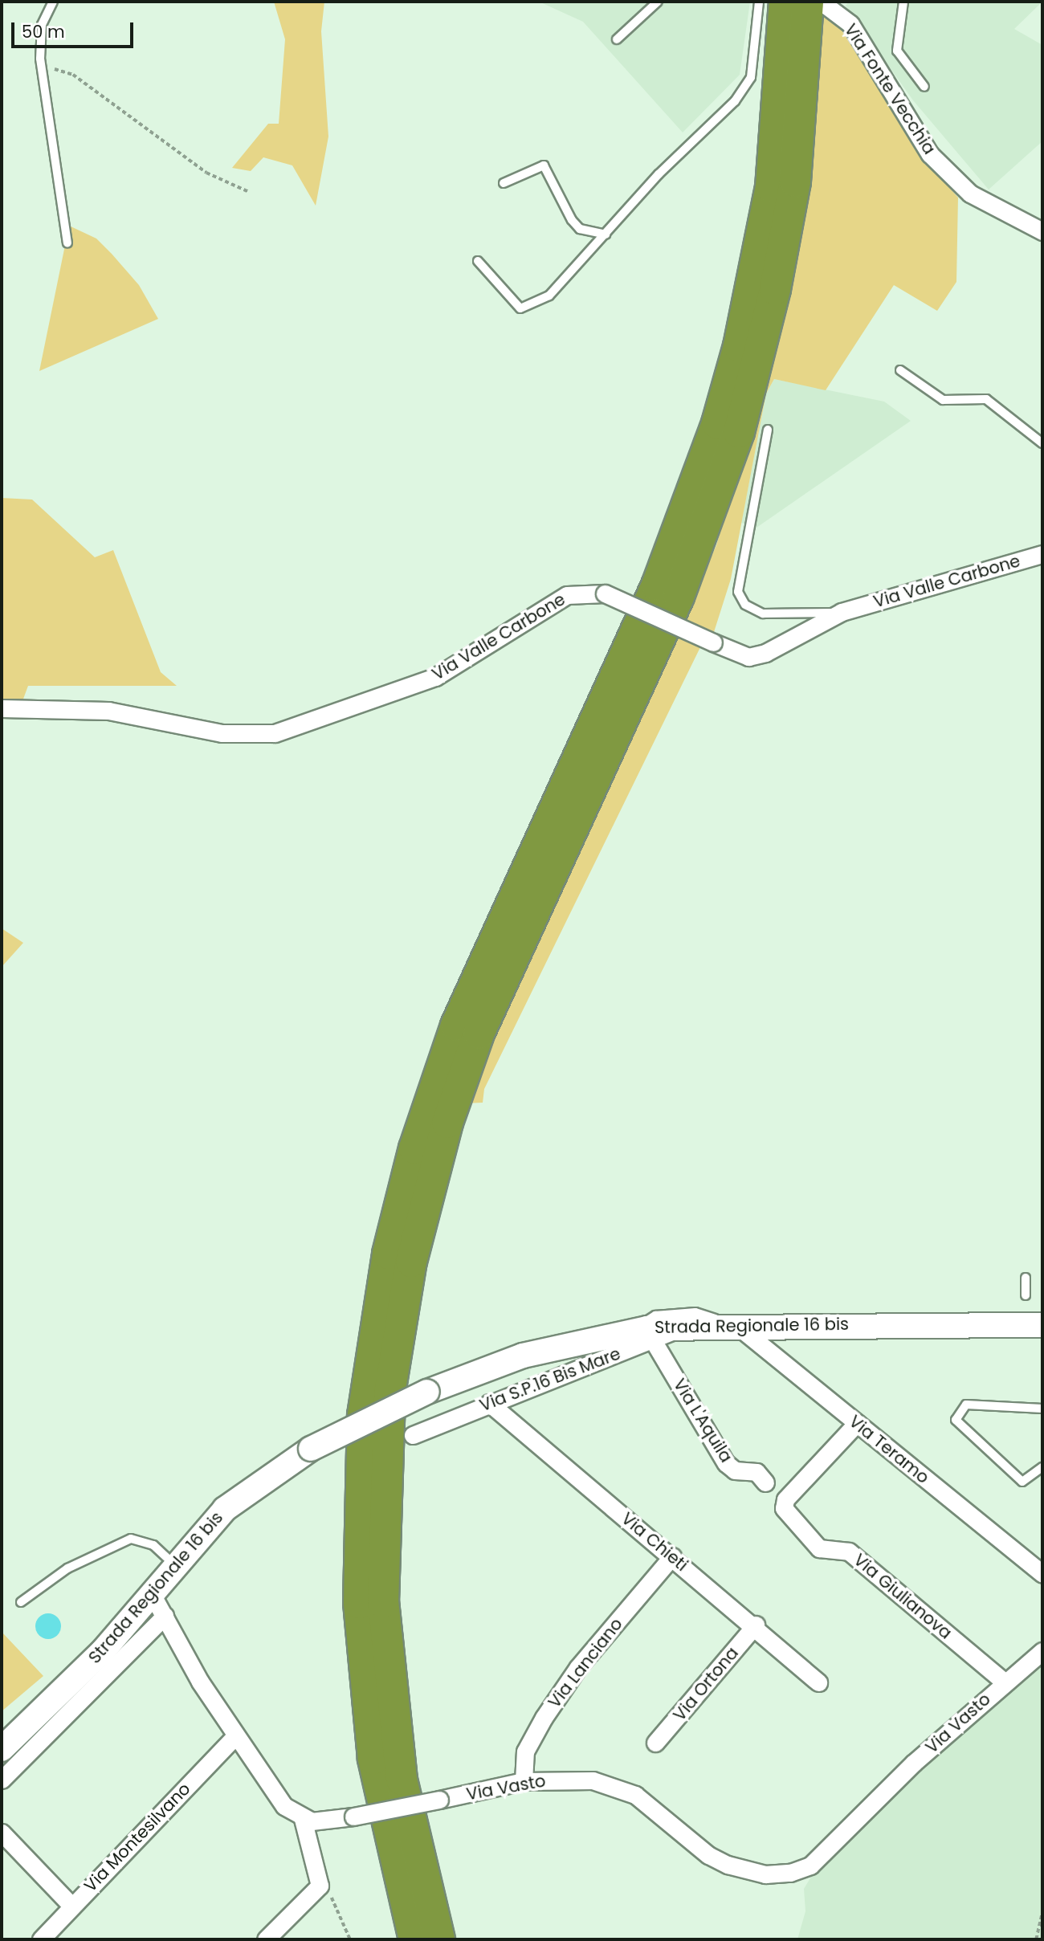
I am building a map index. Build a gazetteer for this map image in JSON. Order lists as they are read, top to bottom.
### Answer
{
  "streets": {
    "main road": ["Strada Regionale 16 bis"],
    "street": [
      "Via Fonte Vecchia",
      "Via Valle Carbone",
      "Via S.P.16 Bis Mare",
      "Via L'Aquila",
      "Via Teramo",
      "Via Chieti",
      "Via Giulianova",
      "Via Lanciano",
      "Via Ortona",
      "Via Vasto",
      "Via Montesilvano"
    ]
  },
  "crossings": [
    ["Strada Regionale 16 bis", "Via S.P.16 Bis Mare"],
    ["Strada Regionale 16 bis", "Via Teramo"],
    ["Via S.P.16 Bis Mare", "Via L'Aquila"],
    ["Via S.P.16 Bis Mare", "Via Chieti"],
    ["Via Teramo", "Via Giulianova"],
    ["Via Chieti", "Via Lanciano"],
    ["Via Chieti", "Via Ortona"],
    ["Via Giulianova", "Via Vasto"],
    ["Via Lanciano", "Via Vasto"]
  ],
  "scale_bar": "50 m"
}
